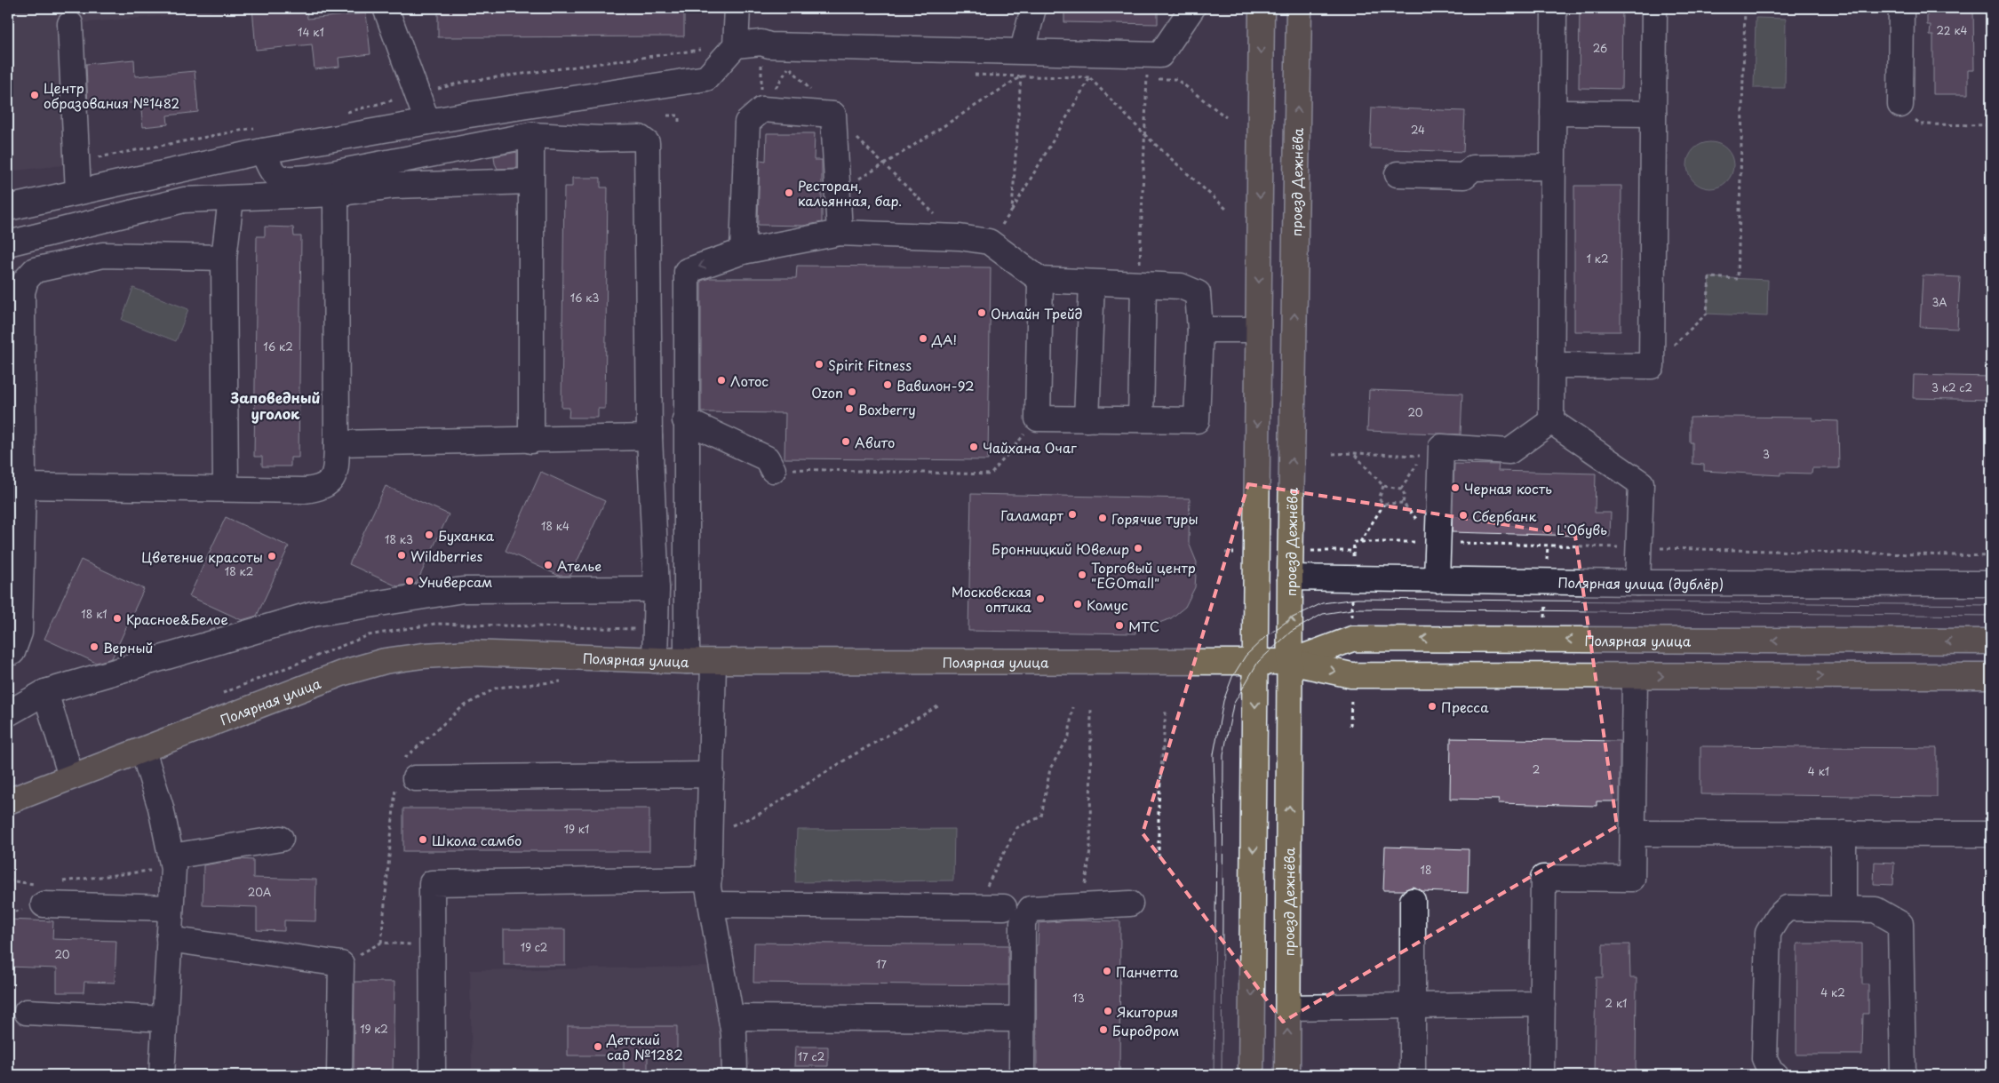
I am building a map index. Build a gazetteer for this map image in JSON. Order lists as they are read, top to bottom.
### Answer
{
  "streets": {
    "main road": ["проезд Дежнёва", "Полярная улица"],
    "street": ["Полярная улица (дублёр)"]
  },
  "crossings": [
    ["проезд Дежнёва", "Полярная улица (дублёр)"],
    ["проезд Дежнёва", "Полярная улица"]
  ],
  "districts": ["Заповедный уголок"],
  "places": [
    "Центр образования №1482",
    "Ресторан, кальянная, бар.",
    "Онлайн Трейд",
    "ДА!",
    "Spirit Fitness",
    "Лотос",
    "Вавилон-92",
    "Ozon",
    "Boxberry",
    "Авито",
    "Чайхана Очаг",
    "Черная кость",
    "Галамарт",
    "Сбербанк",
    "Горячие туры",
    "L'Обувь",
    "Буханка",
    "Бронницкий Ювелир",
    "Wildberries",
    "Цветение красоты",
    "Ателье",
    "Торговый центр \"EGOmall\"",
    "Универсам",
    "Московская оптика",
    "Комус",
    "Красное&Белое",
    "МТС",
    "Верный",
    "Пресса",
    "Школа самбо",
    "Панчетта",
    "Якитория",
    "Биродром",
    "Детский сад №1282"
  ],
  "house_numbers": [
    "22 к4",
    "14 к1",
    "26",
    "24",
    "1 к2",
    "16 к3",
    "3А",
    "16 к2",
    "3 к2 с2",
    "20",
    "3",
    "18 к4",
    "18 к3",
    "18 к2",
    "18 к1",
    "2",
    "4 к1",
    "19 к1",
    "18",
    "20А",
    "19 с2",
    "20",
    "17",
    "4 к2",
    "13",
    "2 к1",
    "19 к2",
    "17 с2"
  ]
}
